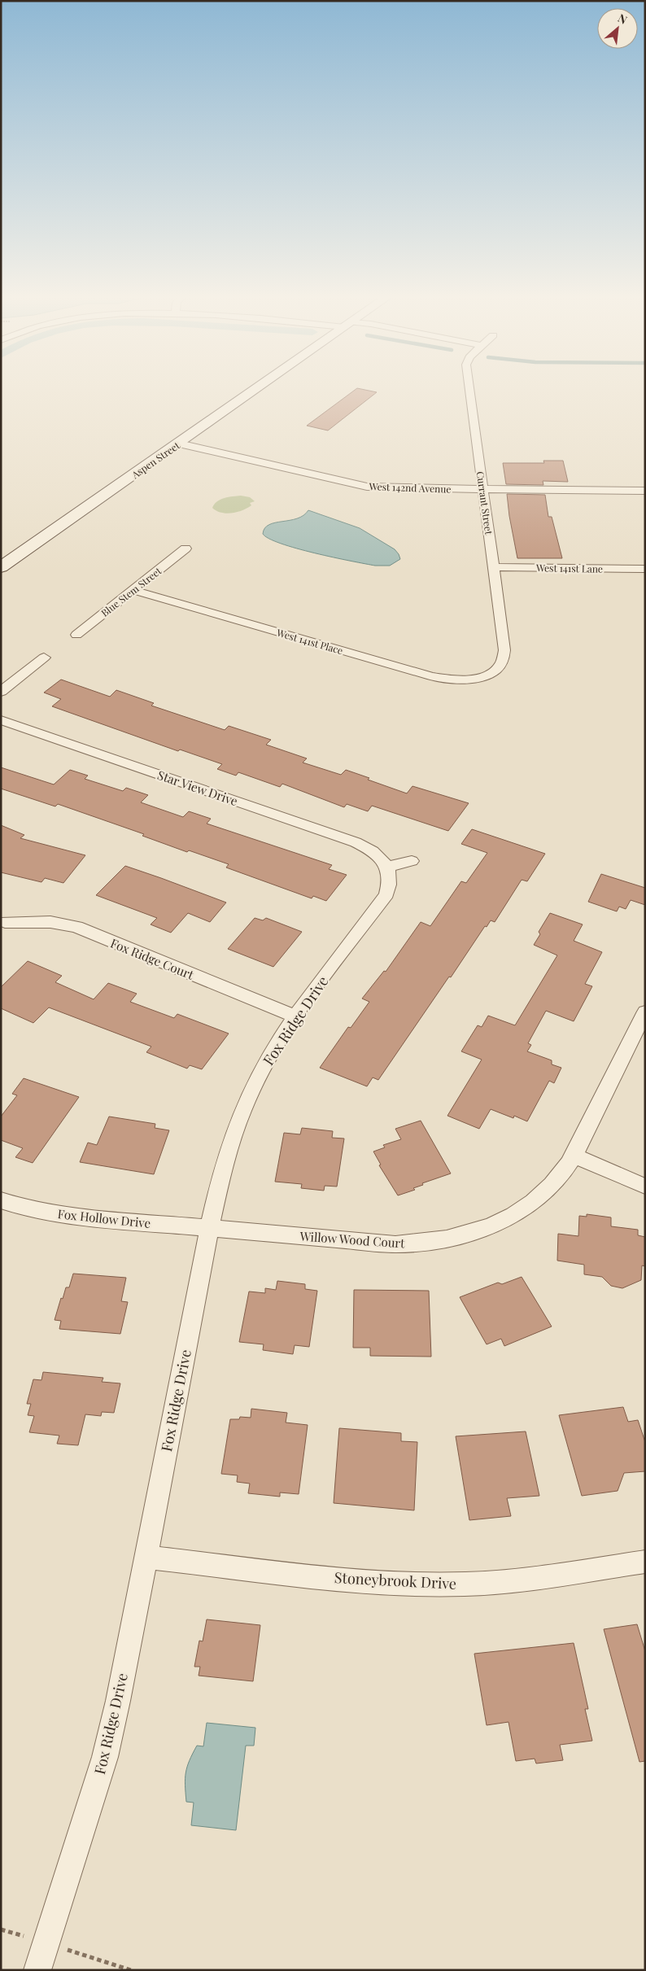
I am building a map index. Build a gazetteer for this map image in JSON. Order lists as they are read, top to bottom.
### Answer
{
  "streets": {
    "street": [
      "Aspen Street",
      "West 142nd Avenue",
      "Currant Street",
      "West 141st Lane",
      "Blue Stem Street",
      "West 141st Place",
      "Star View Drive",
      "Fox Ridge Court",
      "Fox Ridge Drive",
      "Fox Hollow Drive",
      "Willow Wood Court",
      "Stoneybrook Drive"
    ]
  },
  "crossings": [
    ["Aspen Street", "West 142nd Avenue"],
    ["West 142nd Avenue", "Currant Street"],
    ["Currant Street", "West 141st Lane"],
    ["Currant Street", "West 141st Place"],
    ["Blue Stem Street", "West 141st Place"],
    ["Star View Drive", "Fox Ridge Drive"],
    ["Fox Ridge Court", "Fox Ridge Drive"],
    ["Fox Ridge Drive", "Fox Hollow Drive"],
    ["Fox Ridge Drive", "Willow Wood Court"],
    ["Fox Ridge Drive", "Stoneybrook Drive"],
    ["Fox Hollow Drive", "Willow Wood Court"]
  ],
  "north": "top right"
}
